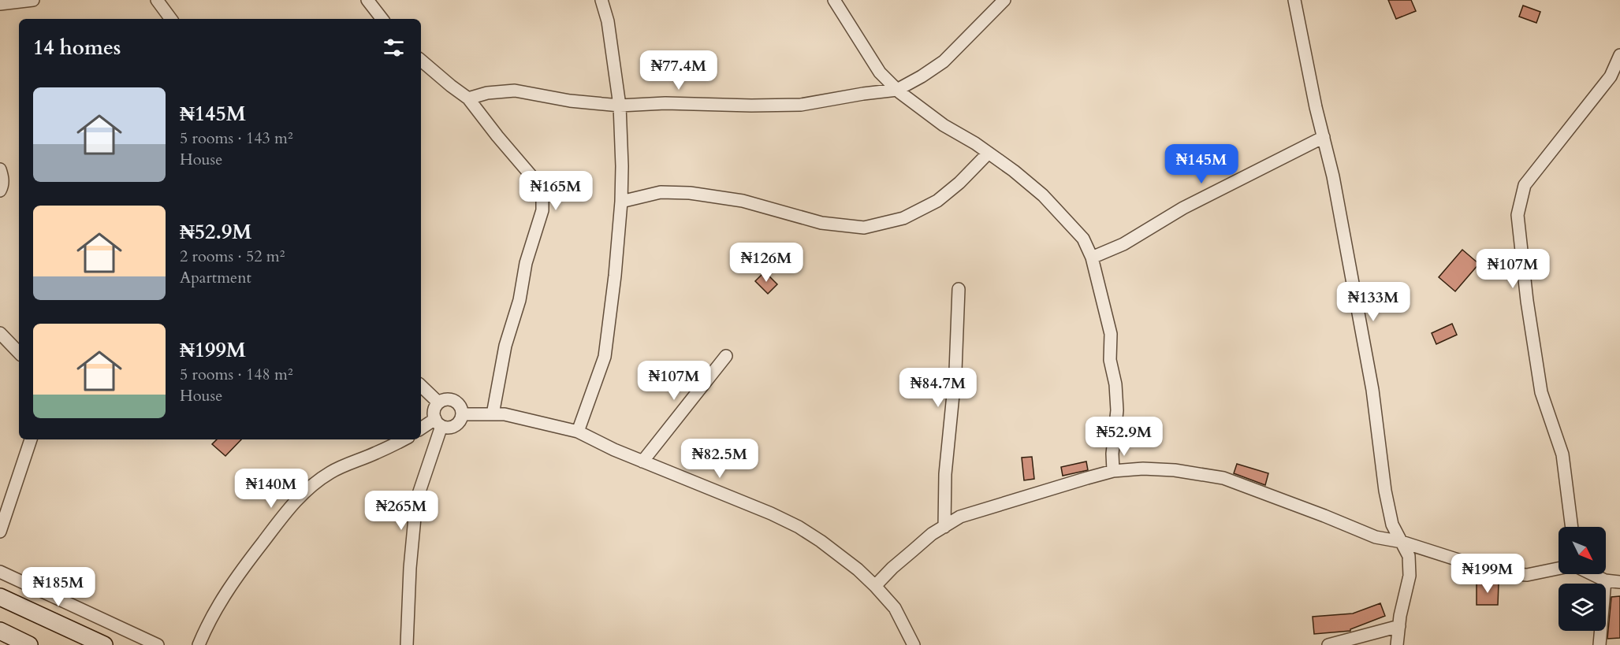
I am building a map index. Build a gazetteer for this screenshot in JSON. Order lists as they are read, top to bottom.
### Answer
{
  "north": "bottom right",
  "page": {
    "heading": "14 homes",
    "price": [
      "₦77.4M",
      "₦145M",
      "₦165M",
      "₦126M",
      "₦107M",
      "₦133M",
      "₦107M",
      "₦84.7M",
      "₦52.9M",
      "₦82.5M",
      "₦140M",
      "₦265M",
      "₦199M",
      "₦185M"
    ],
    "list": [
      {
        "name": "₦145M",
        "note": "5 rooms · 143 m² · House"
      },
      {
        "name": "₦52.9M",
        "note": "2 rooms · 52 m² · Apartment"
      },
      {
        "name": "₦199M",
        "note": "5 rooms · 148 m² · House"
      }
    ]
  }
}
